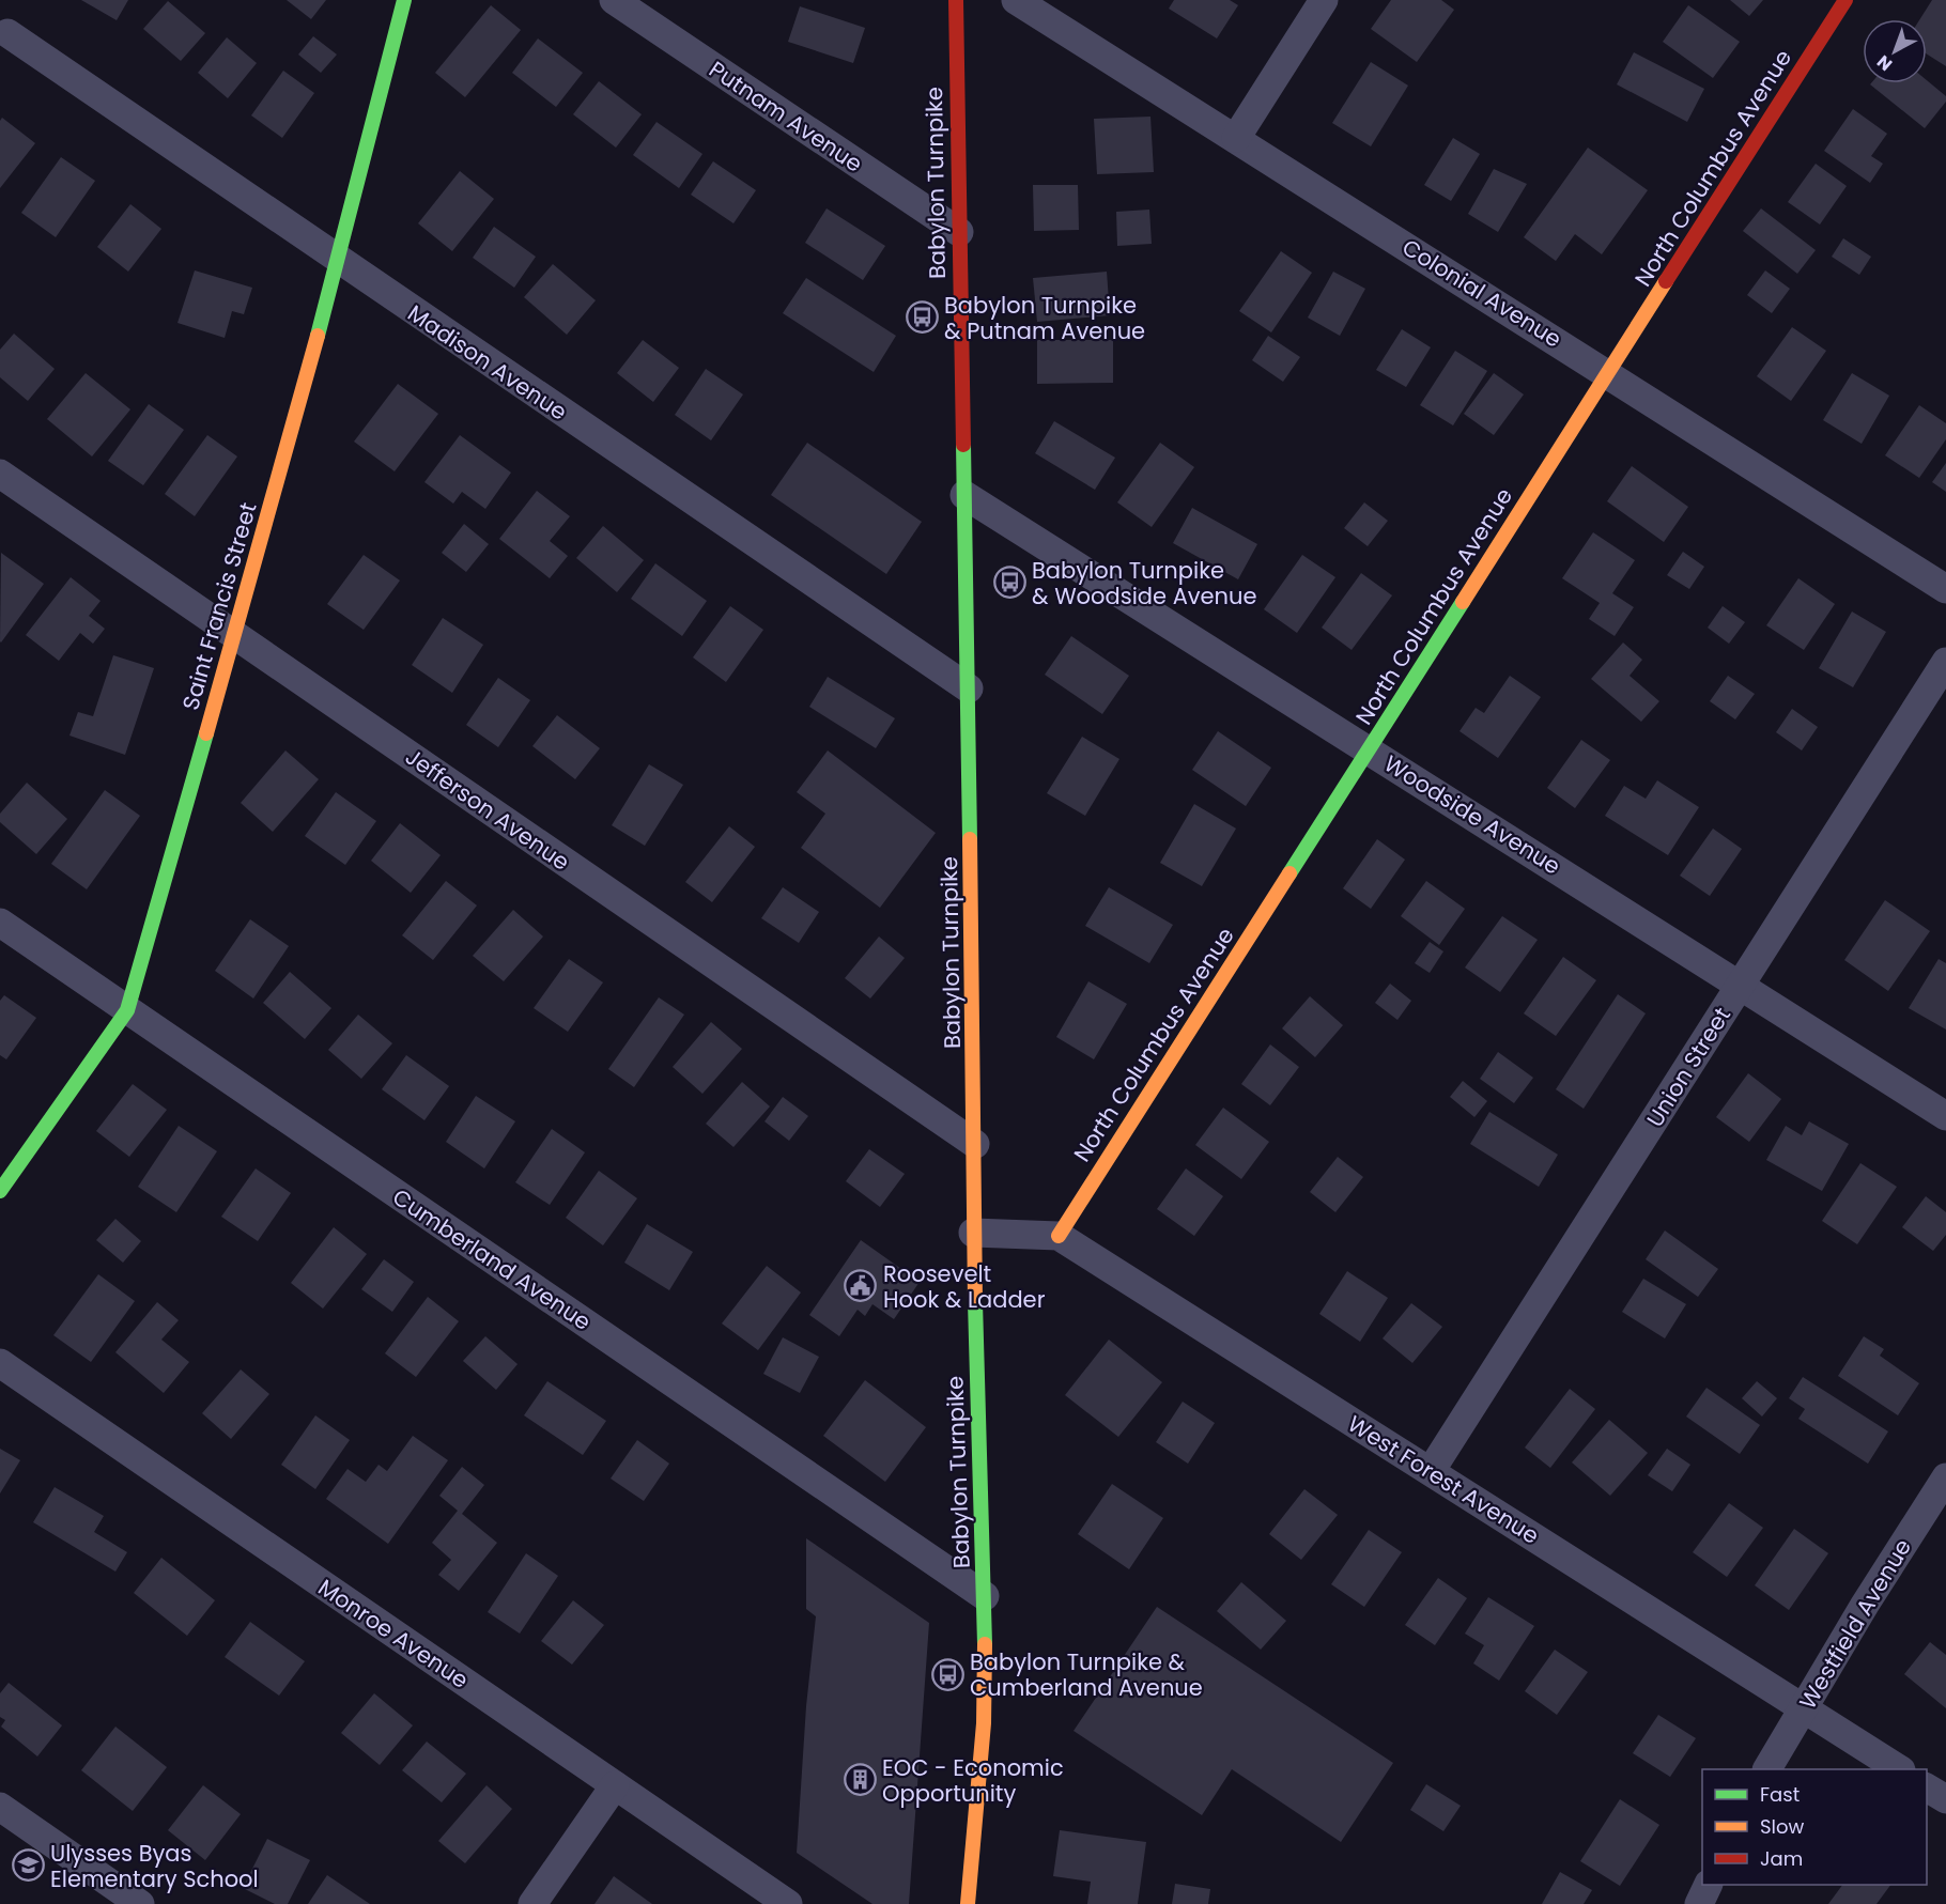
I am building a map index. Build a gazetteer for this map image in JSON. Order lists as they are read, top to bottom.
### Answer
{
  "streets": {
    "street": [
      "Putnam Avenue",
      "North Columbus Avenue",
      "Babylon Turnpike",
      "Colonial Avenue",
      "Madison Avenue",
      "Saint Francis Street",
      "Jefferson Avenue",
      "Woodside Avenue",
      "Union Street",
      "Cumberland Avenue",
      "West Forest Avenue",
      "Westfield Avenue",
      "Monroe Avenue"
    ]
  },
  "crossings": [
    ["Putnam Avenue", "Babylon Turnpike"],
    ["North Columbus Avenue", "Colonial Avenue"],
    ["North Columbus Avenue", "Woodside Avenue"],
    ["North Columbus Avenue", "West Forest Avenue"],
    ["Babylon Turnpike", "Madison Avenue"],
    ["Babylon Turnpike", "Jefferson Avenue"],
    ["Babylon Turnpike", "Woodside Avenue"],
    ["Babylon Turnpike", "Cumberland Avenue"],
    ["Madison Avenue", "Saint Francis Street"],
    ["Saint Francis Street", "Jefferson Avenue"],
    ["Saint Francis Street", "Cumberland Avenue"],
    ["Woodside Avenue", "Union Street"],
    ["Union Street", "West Forest Avenue"],
    ["West Forest Avenue", "Westfield Avenue"]
  ],
  "places": {
    "bus stop": ["Babylon Turnpike & Putnam Avenue", "Babylon Turnpike & Woodside Avenue", "Babylon Turnpike & Cumberland Avenue"],
    "public building": ["Roosevelt Hook & Ladder"],
    "building": ["EOC - Economic Opportunity"],
    "school or university": ["Ulysses Byas Elementary School"]
  },
  "legend": ["Fast", "Slow", "Jam"],
  "north": "bottom left"
}
